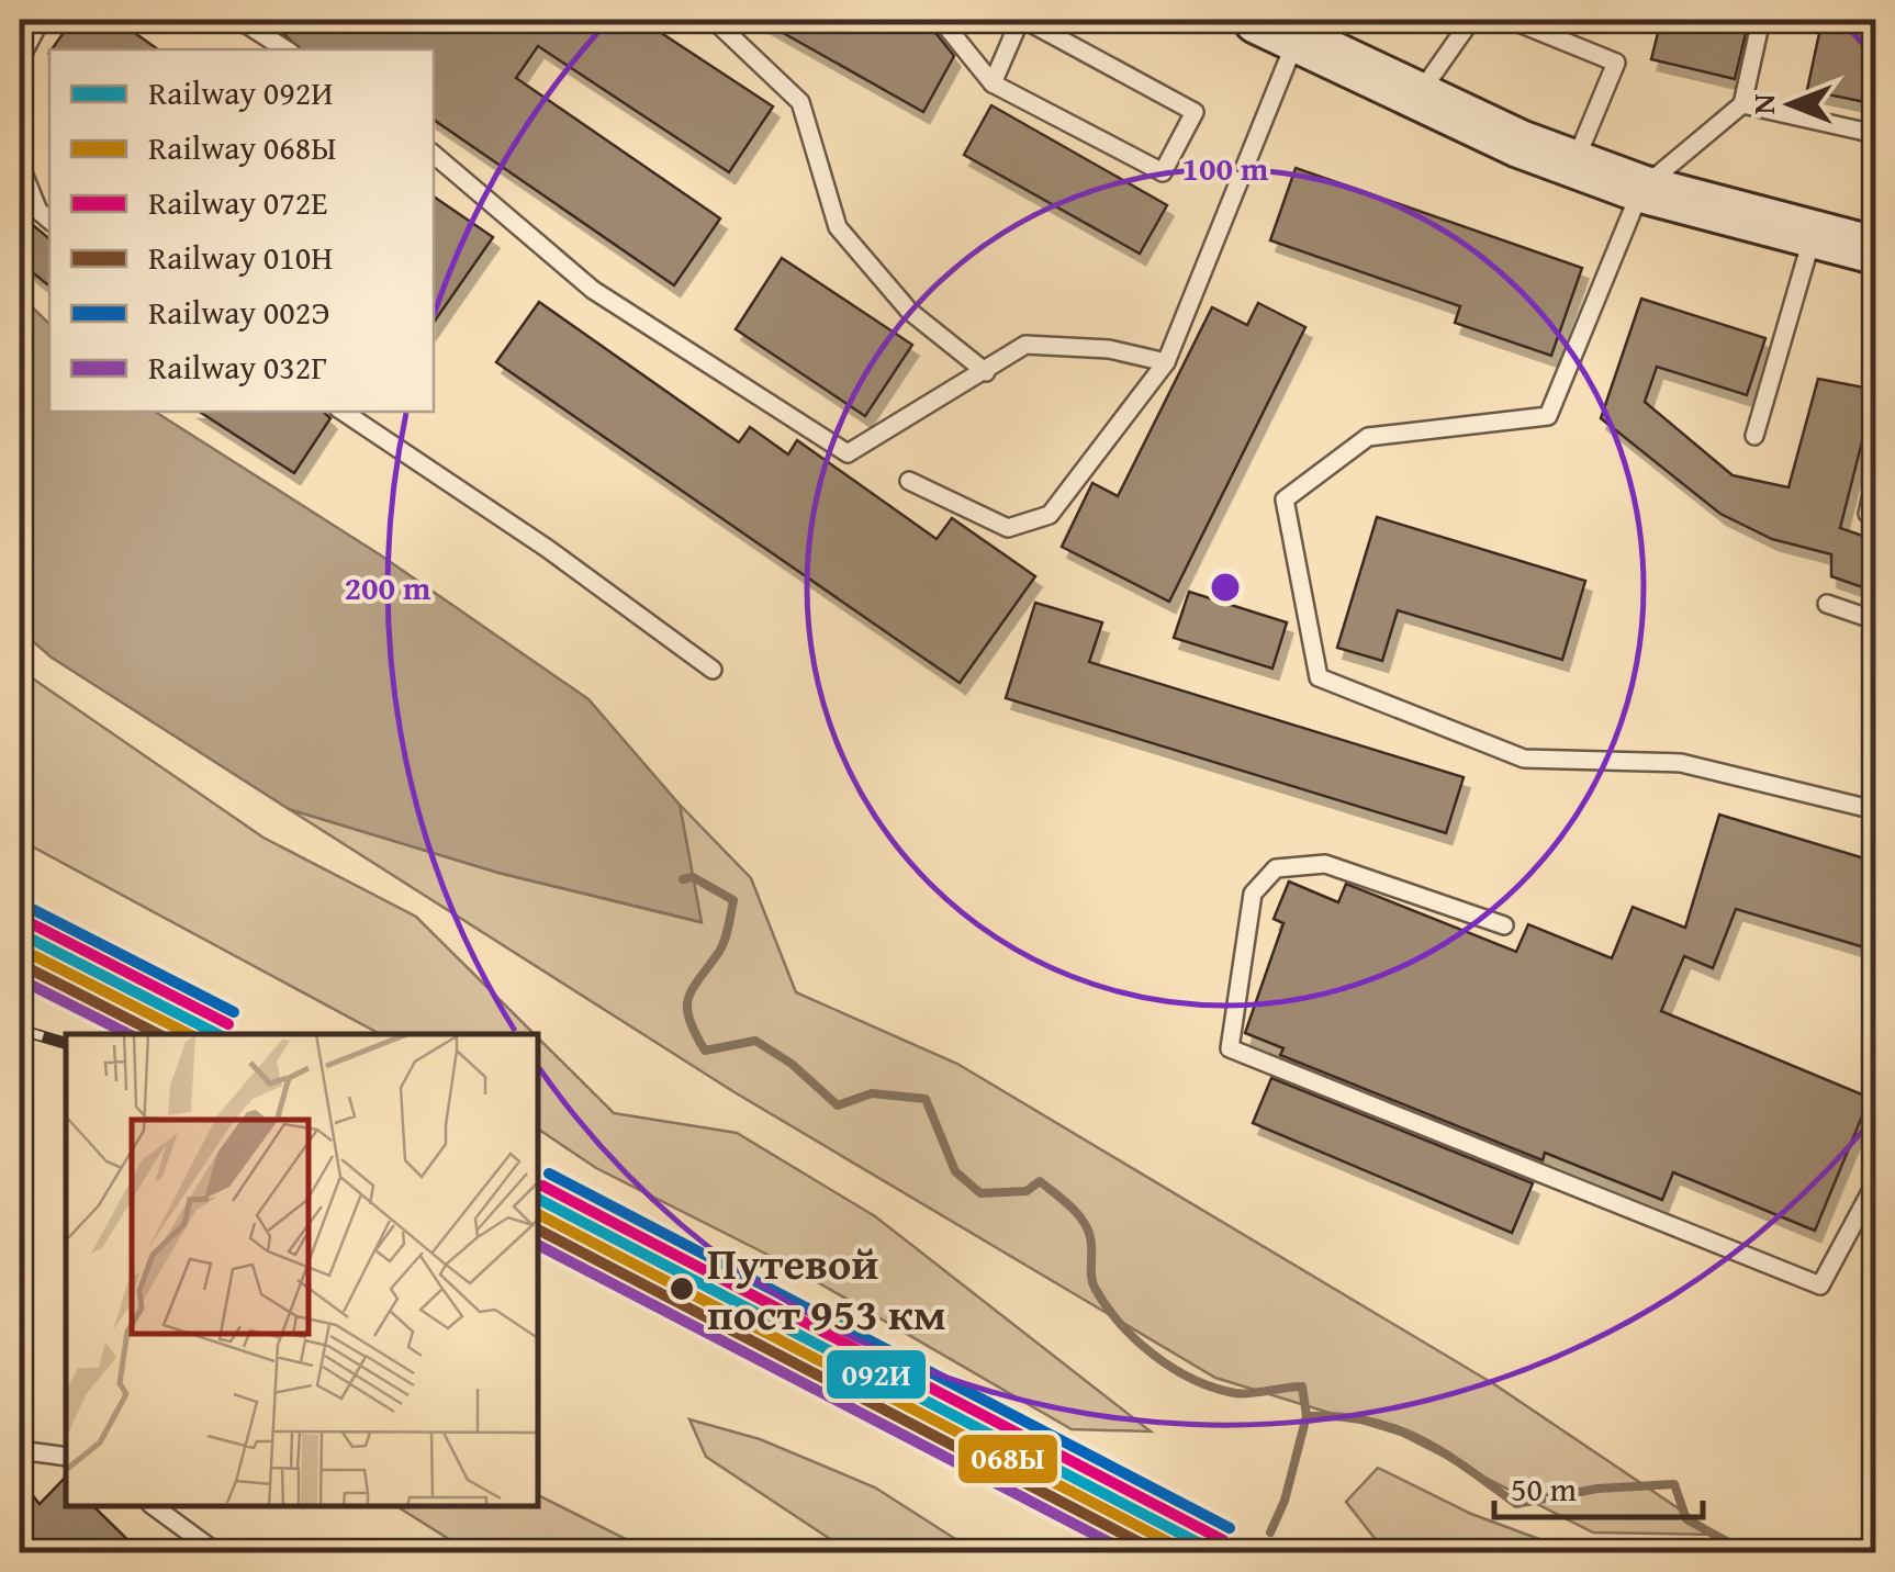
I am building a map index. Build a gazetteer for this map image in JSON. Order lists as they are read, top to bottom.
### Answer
{
  "places": ["Путевой пост 953 км"],
  "lines": [
    "rail line 002Э",
    "rail line 072Е",
    "rail line 092И",
    "rail line 068Ы",
    "rail line 010Н",
    "rail line 032Г"
  ],
  "legend": [
    "Railway 092И",
    "Railway 068Ы",
    "Railway 072Е",
    "Railway 010Н",
    "Railway 002Э",
    "Railway 032Г"
  ],
  "scale_bar": "50 m",
  "north": "left",
  "rings": ["100 m", "200 m"]
}
